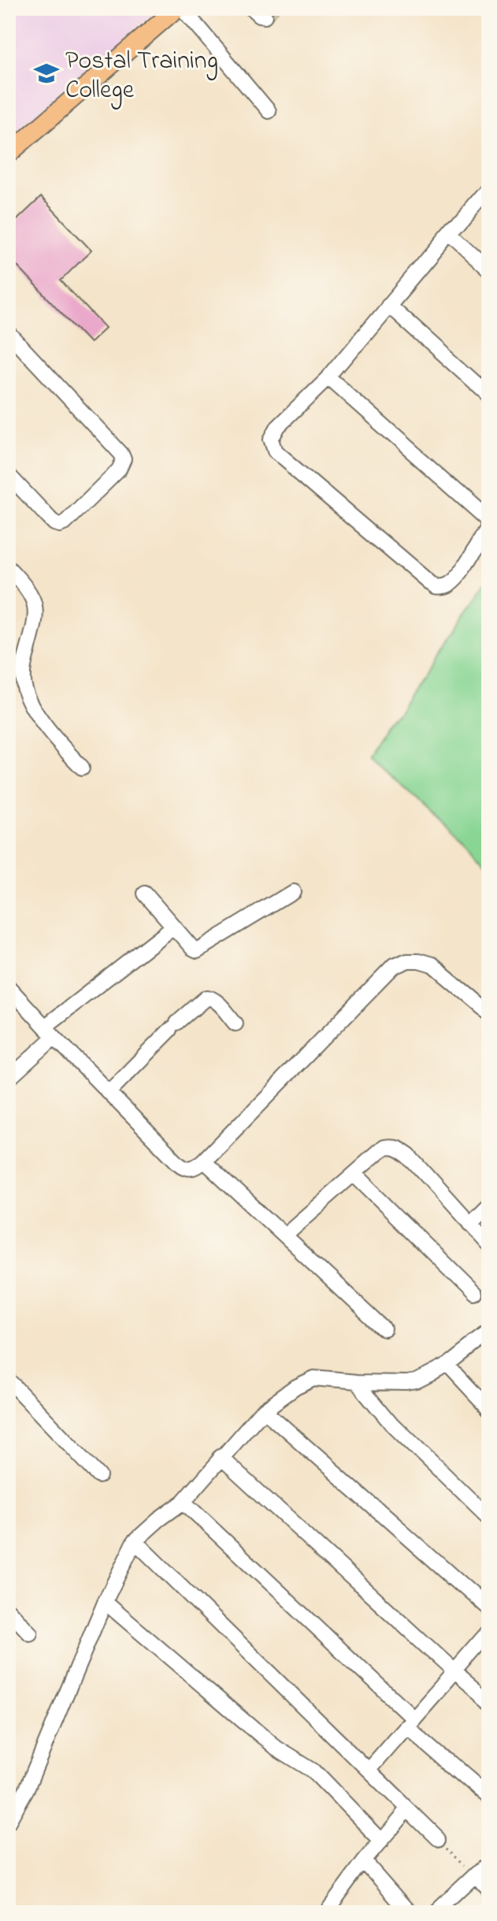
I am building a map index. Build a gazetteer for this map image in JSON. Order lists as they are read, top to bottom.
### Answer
{
  "places": {
    "school or university": ["Postal Training College"]
  }
}
